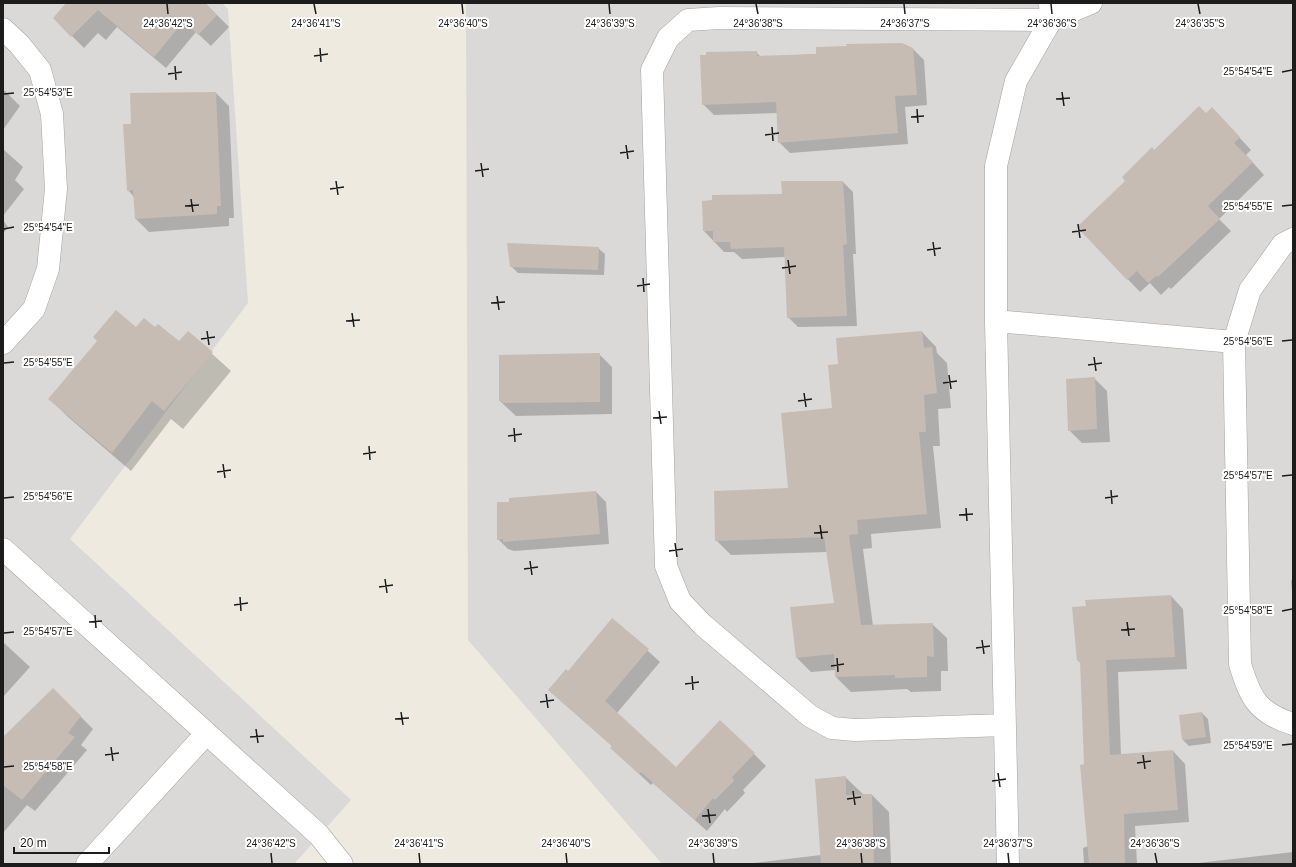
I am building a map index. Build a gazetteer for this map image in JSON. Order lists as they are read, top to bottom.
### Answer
{
  "scale_bar": "20 m",
  "coordinates": [
    "24°36'42\"S",
    "24°36'41\"S",
    "24°36'40\"S",
    "24°36'39\"S",
    "24°36'38\"S",
    "24°36'37\"S",
    "24°36'36\"S",
    "24°36'35\"S",
    "25°54'54\"E",
    "25°54'53\"E",
    "25°54'55\"E",
    "25°54'56\"E",
    "25°54'57\"E",
    "25°54'58\"E",
    "25°54'59\"E"
  ]
}
